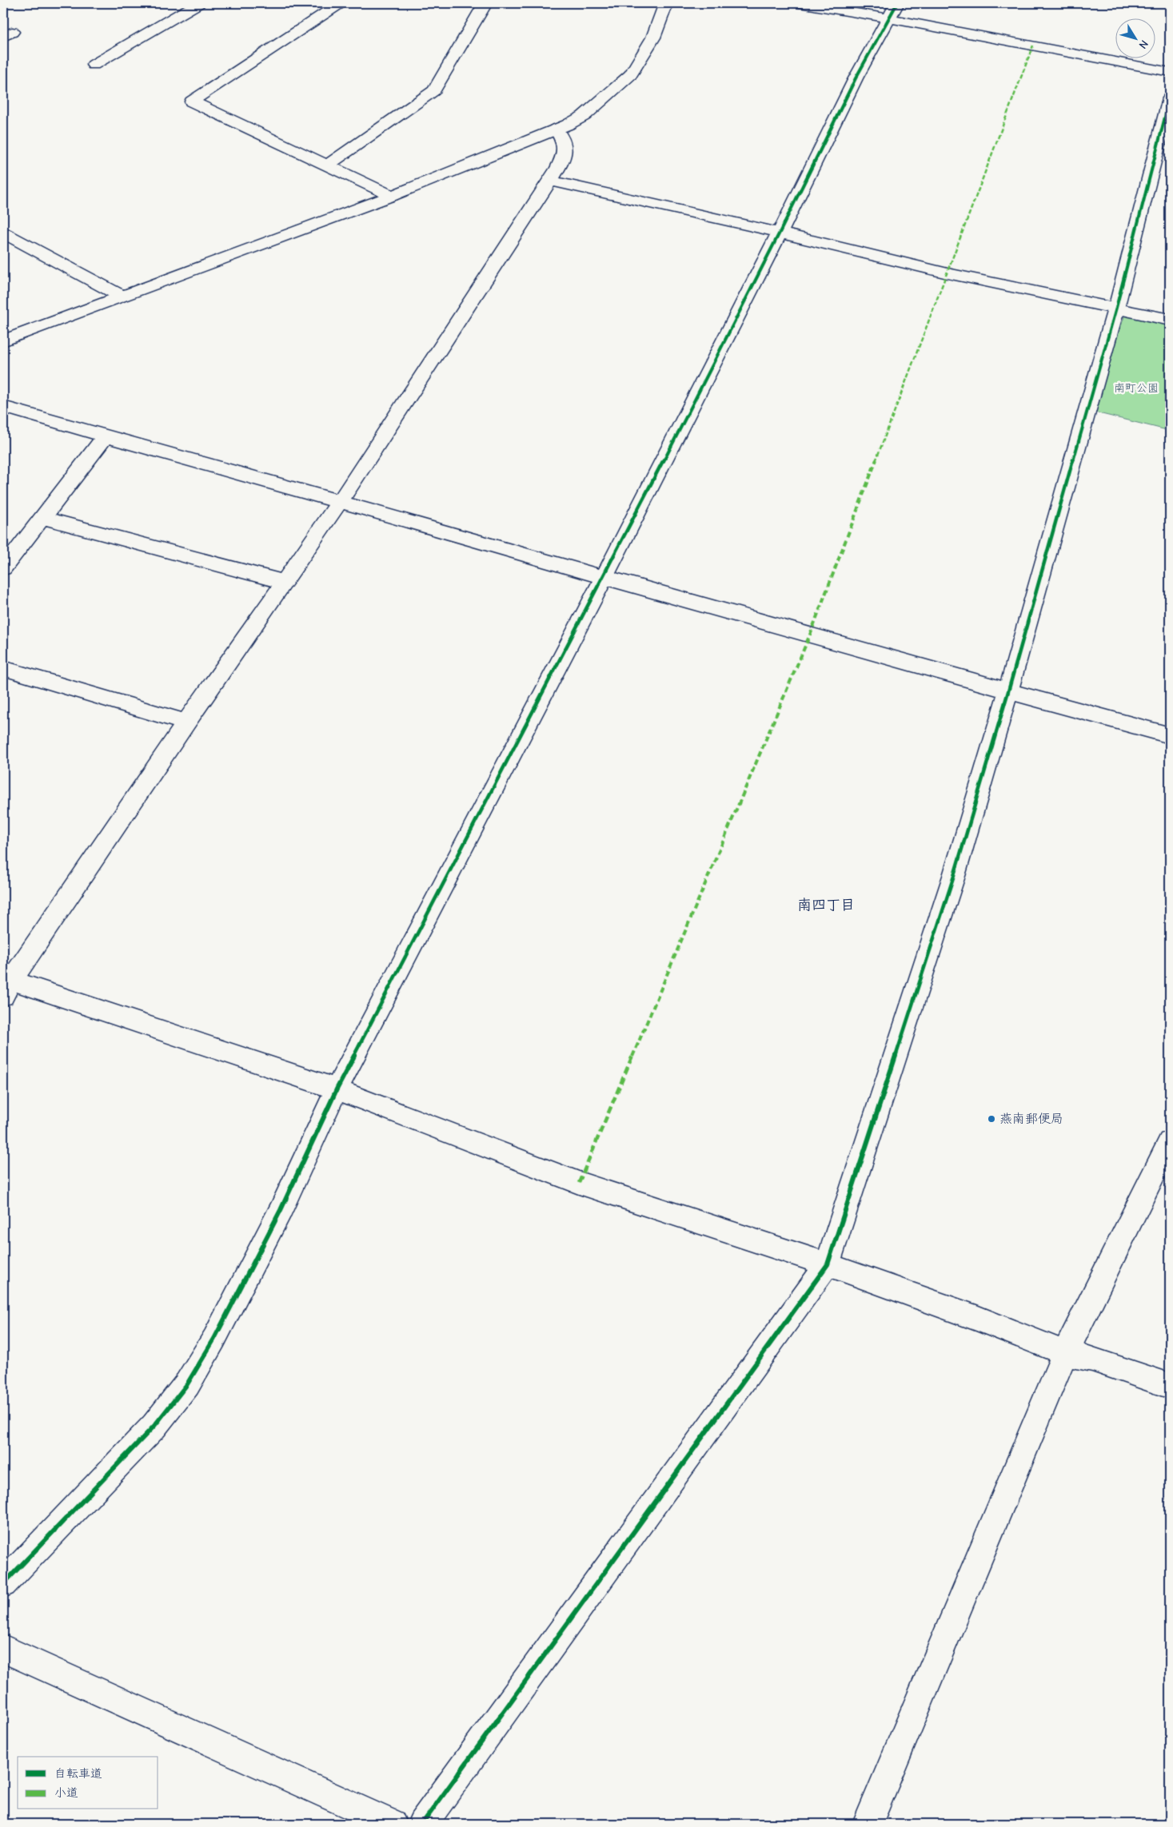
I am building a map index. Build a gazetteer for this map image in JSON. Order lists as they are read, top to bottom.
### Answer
{
  "districts": ["南四丁目"],
  "parks": ["南町公園"],
  "places": ["燕南郵便局"],
  "legend": ["自転車道", "小道"],
  "north": "bottom right"
}
